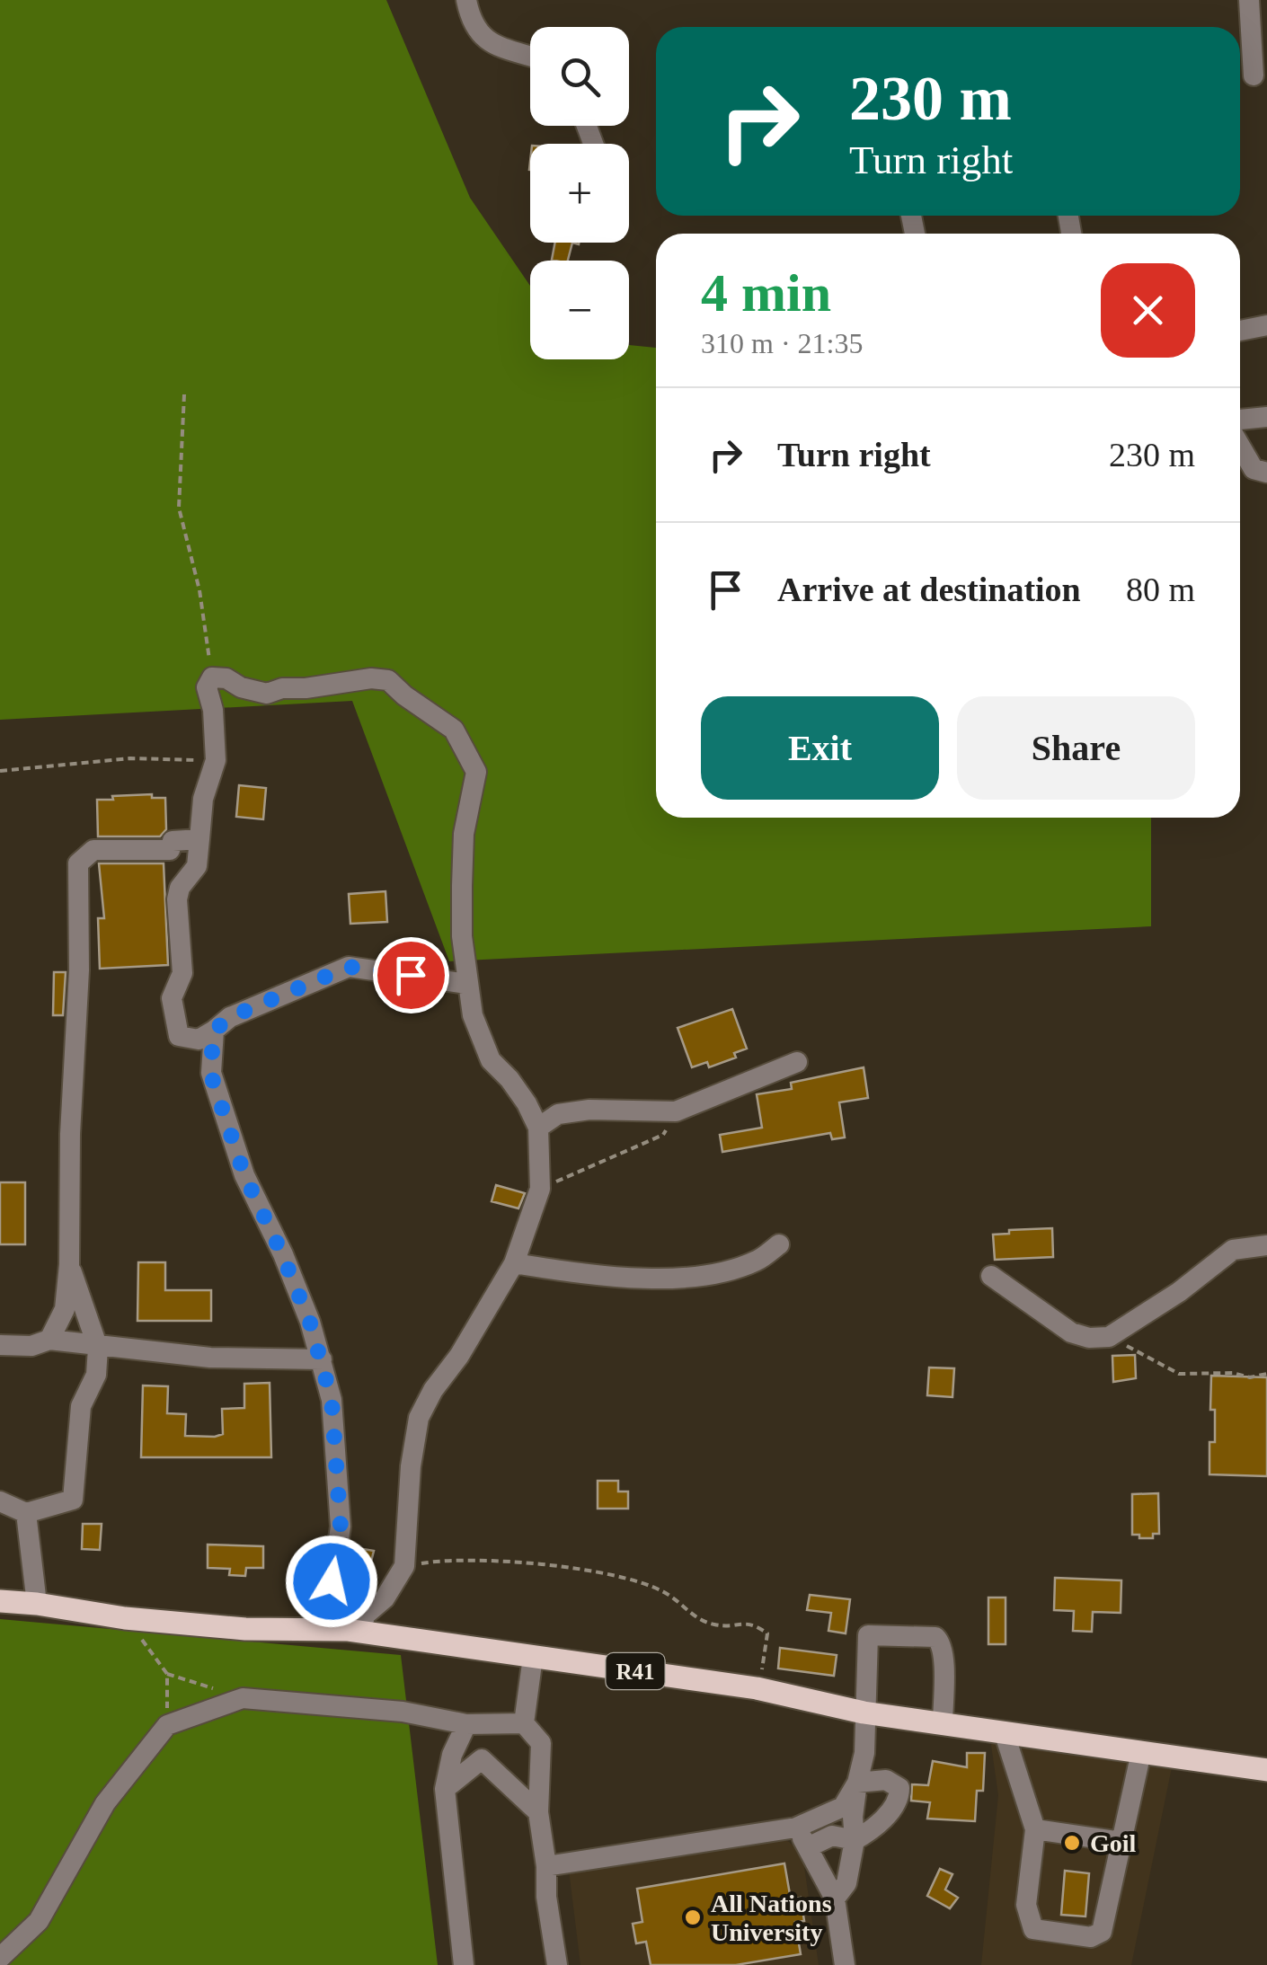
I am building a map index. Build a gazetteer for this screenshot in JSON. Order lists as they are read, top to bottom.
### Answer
{
  "streets": {
    "main road": ["R41"]
  },
  "places": ["Goil", "All Nations University"],
  "page": {
    "map_buttons": ["+", "−"],
    "turn": ["230 m", "Turn right"],
    "heading": ["4 min", "310 m · 21:35"],
    "list": [
      {
        "name": "Turn right",
        "value": "230 m"
      },
      {
        "name": "Arrive at destination",
        "value": "80 m"
      }
    ],
    "buttons": ["Exit", "Share"]
  }
}
